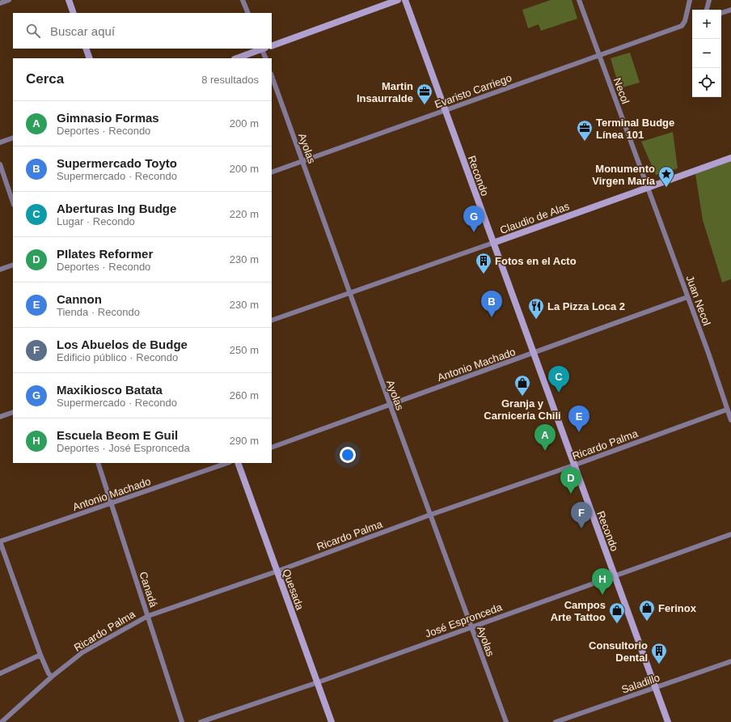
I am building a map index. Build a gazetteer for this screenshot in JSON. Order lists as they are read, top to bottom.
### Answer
{
  "streets": {
    "street": [
      "Evaristo Carriego",
      "Necol",
      "Ayolas",
      "Recondo",
      "Claudio de Alas",
      "Juan Necol",
      "Antonio Machado",
      "Ricardo Palma",
      "Canadá",
      "Quesada",
      "José Espronceda",
      "Saladillo"
    ]
  },
  "crossings": [
    ["Evaristo Carriego", "Necol"],
    ["Evaristo Carriego", "Ayolas"],
    ["Evaristo Carriego", "Recondo"],
    ["Necol", "Claudio de Alas"],
    ["Necol", "Juan Necol"],
    ["Ayolas", "Claudio de Alas"],
    ["Ayolas", "Antonio Machado"],
    ["Ayolas", "Ricardo Palma"],
    ["Ayolas", "José Espronceda"],
    ["Recondo", "Claudio de Alas"],
    ["Recondo", "Antonio Machado"],
    ["Recondo", "Ricardo Palma"],
    ["Recondo", "José Espronceda"],
    ["Recondo", "Saladillo"],
    ["Claudio de Alas", "Juan Necol"],
    ["Juan Necol", "Antonio Machado"],
    ["Juan Necol", "Ricardo Palma"],
    ["Antonio Machado", "Canadá"],
    ["Ricardo Palma", "Canadá"],
    ["Ricardo Palma", "Quesada"],
    ["Quesada", "José Espronceda"]
  ],
  "places": {
    "office": ["Martin Insaurralde", "Terminal Budge Línea 101"],
    "place": ["Monumento Virgen María"],
    "building": ["Fotos en el Acto", "Consultorio Dental"],
    "restaurant": ["La Pizza Loca 2"],
    "shop": ["Granja y Carnicería Chili", "Ferinox", "Campos Arte Tattoo"]
  },
  "page": {
    "map_buttons": ["+", "−"],
    "search": "Buscar aquí",
    "heading": ["Cerca", "8 resultados"],
    "list": [
      {
        "mark": "A",
        "name": "Gimnasio Formas",
        "note": "Deportes · Recondo",
        "value": "200 m"
      },
      {
        "mark": "B",
        "name": "Supermercado Toyto",
        "note": "Supermercado · Recondo",
        "value": "200 m"
      },
      {
        "mark": "C",
        "name": "Aberturas Ing Budge",
        "note": "Lugar · Recondo",
        "value": "220 m"
      },
      {
        "mark": "D",
        "name": "PIlates Reformer",
        "note": "Deportes · Recondo",
        "value": "230 m"
      },
      {
        "mark": "E",
        "name": "Cannon",
        "note": "Tienda · Recondo",
        "value": "230 m"
      },
      {
        "mark": "F",
        "name": "Los Abuelos de Budge",
        "note": "Edificio público · Recondo",
        "value": "250 m"
      },
      {
        "mark": "G",
        "name": "Maxikiosco Batata",
        "note": "Supermercado · Recondo",
        "value": "260 m"
      },
      {
        "mark": "H",
        "name": "Escuela Beom E Guil",
        "note": "Deportes · José Espronceda",
        "value": "290 m"
      }
    ],
    "pins": [
      "G",
      "B",
      "C",
      "E",
      "A",
      "D",
      "F",
      "H"
    ]
  }
}
